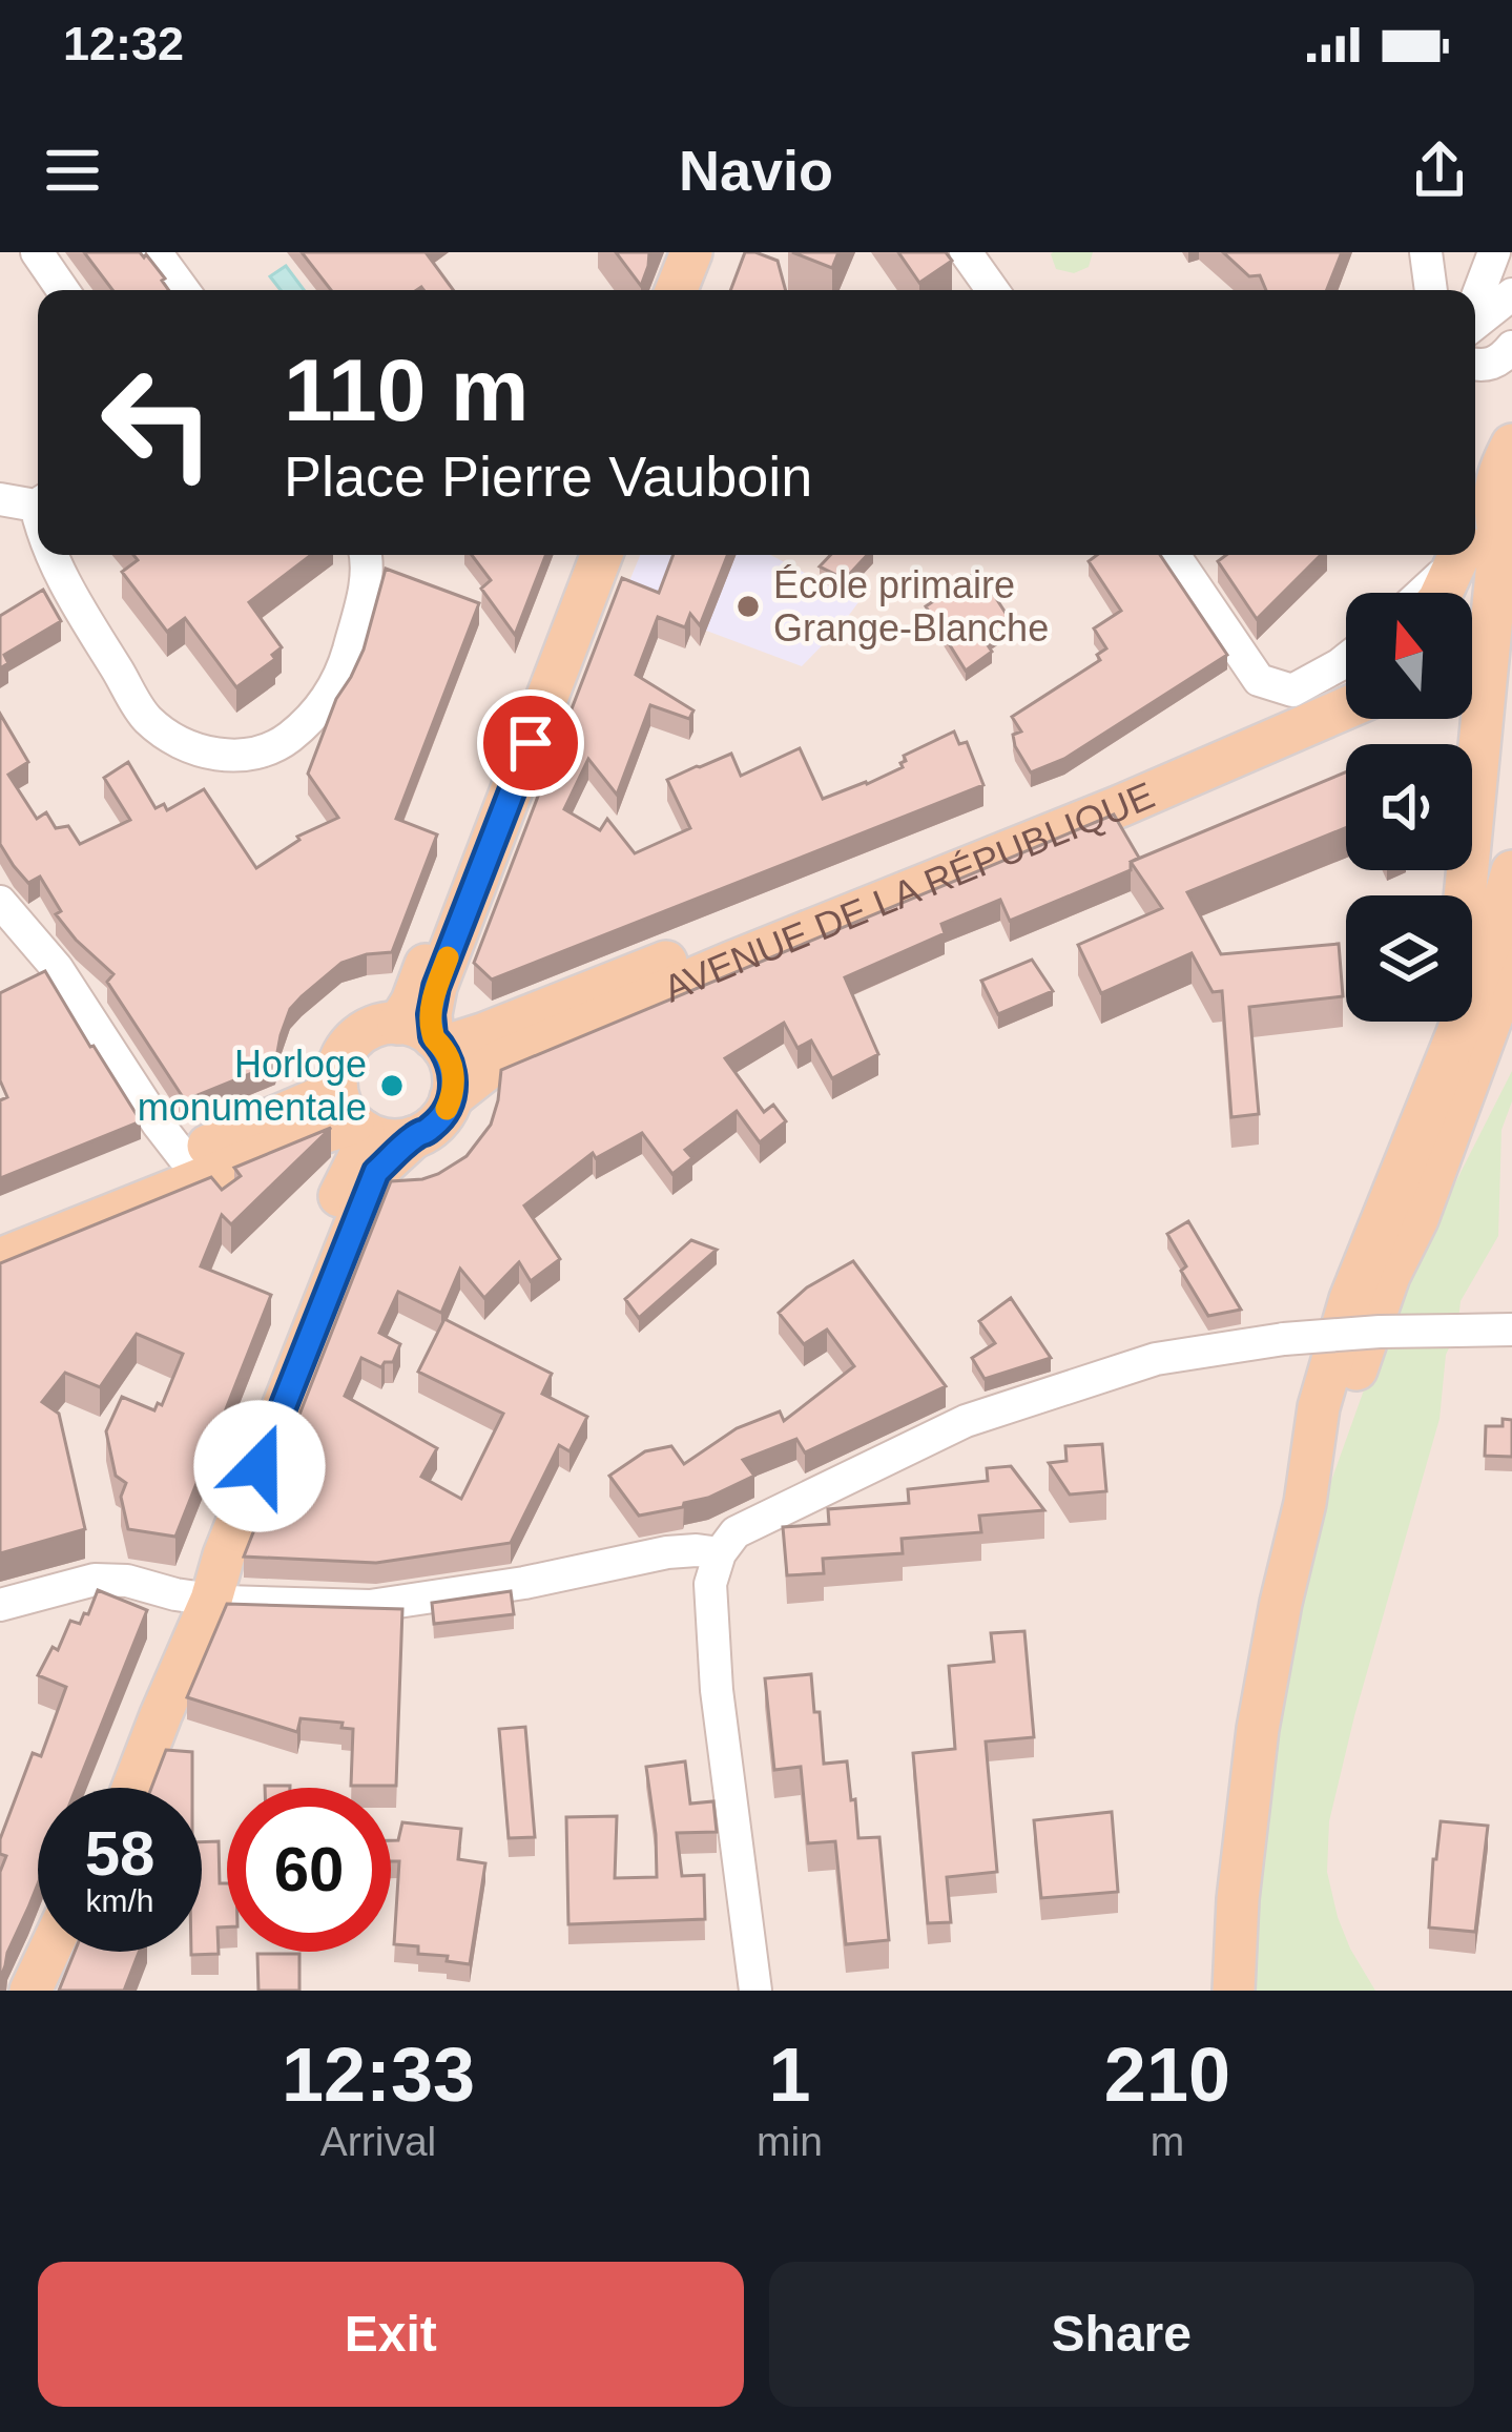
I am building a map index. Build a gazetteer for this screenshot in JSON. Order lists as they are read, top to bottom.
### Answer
{
  "streets": {
    "main road": ["AVENUE DE LA RÉPUBLIQUE"]
  },
  "places": ["École primaire Grange-Blanche", "Horloge monumentale"],
  "north": "top",
  "page": {
    "status": "12:32",
    "header": "Navio",
    "turn": ["110 m", "Place Pierre Vauboin"],
    "speed": "58 km/h",
    "limit": "60",
    "eta": [
      "12:33",
      "Arrival",
      "1",
      "min",
      "210",
      "m"
    ],
    "buttons": ["Exit", "Share"]
  }
}
